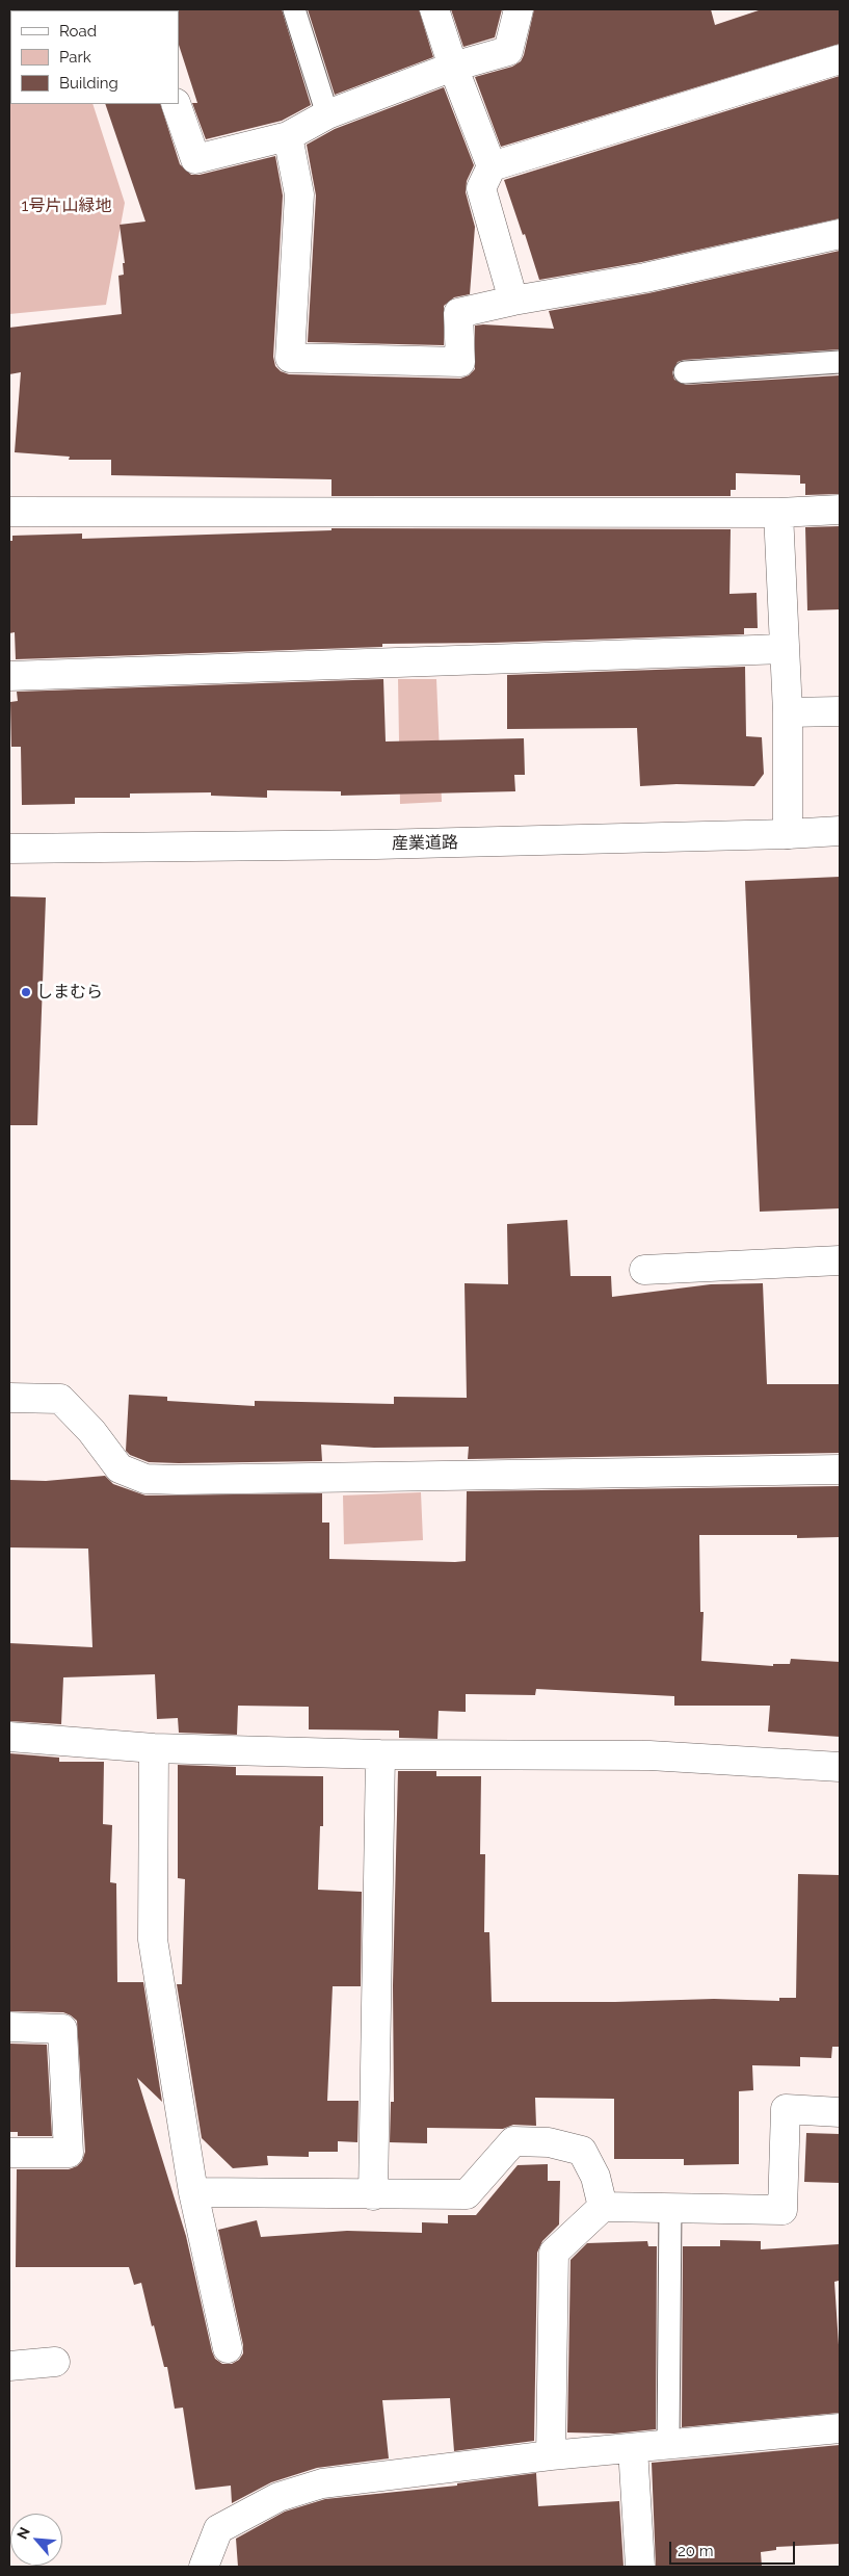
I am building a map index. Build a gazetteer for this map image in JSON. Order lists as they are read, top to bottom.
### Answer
{
  "streets": {
    "street": ["産業道路"]
  },
  "parks": ["1号片山緑地"],
  "places": ["しまむら"],
  "legend": ["Road", "Park", "Building"],
  "scale_bar": "20 m",
  "north": "top left"
}
